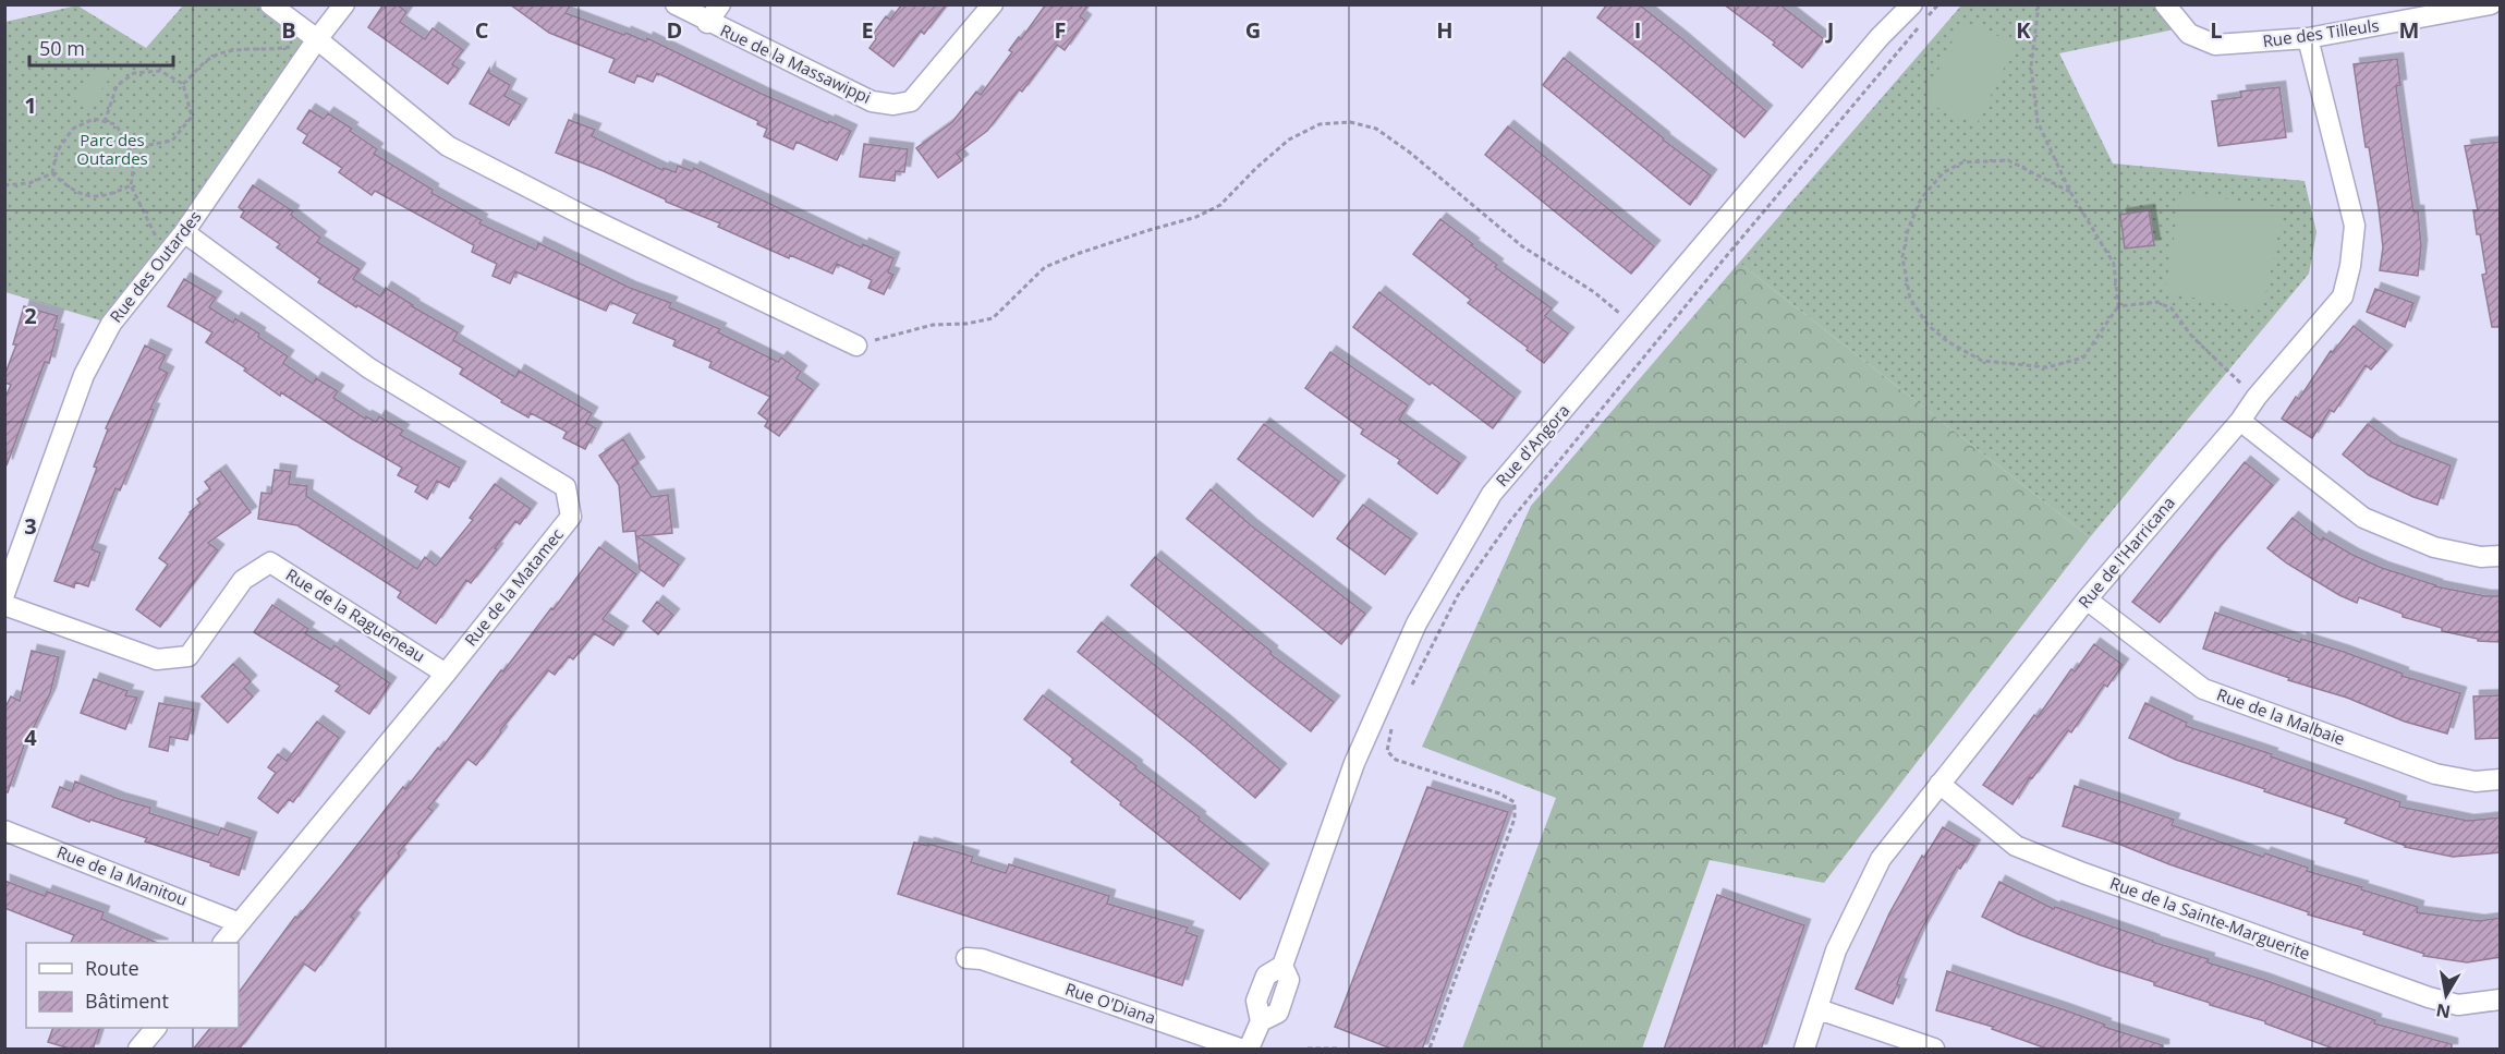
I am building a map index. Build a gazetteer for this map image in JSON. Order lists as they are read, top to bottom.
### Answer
{
  "streets": {
    "street": [
      "Rue des Tilleuls",
      "Rue de la Massawippi",
      "Rue des Outardes",
      "Rue d'Angora",
      "Rue de l'Harricana",
      "Rue de la Matamec",
      "Rue de la Ragueneau",
      "Rue de la Malbaie",
      "Rue de la Manitou",
      "Rue de la Sainte-Marguerite",
      "Rue O'Diana"
    ]
  },
  "crossings": [
    ["Rue des Tilleuls", "Rue de l'Harricana"],
    ["Rue des Outardes", "Rue de la Matamec"],
    ["Rue de l'Harricana", "Rue de la Malbaie"],
    ["Rue de l'Harricana", "Rue de la Sainte-Marguerite"],
    ["Rue de la Matamec", "Rue de la Ragueneau"],
    ["Rue de la Matamec", "Rue de la Manitou"]
  ],
  "parks": ["Parc des Outardes"],
  "legend": ["Route", "Bâtiment"],
  "scale_bar": "50 m",
  "north": "bottom",
  "grid": {
    "columns": [
      "B",
      "C",
      "D",
      "E",
      "F",
      "G",
      "H",
      "I",
      "J",
      "K",
      "L",
      "M"
    ],
    "rows": [
      "1",
      "2",
      "3",
      "4"
    ]
  }
}
